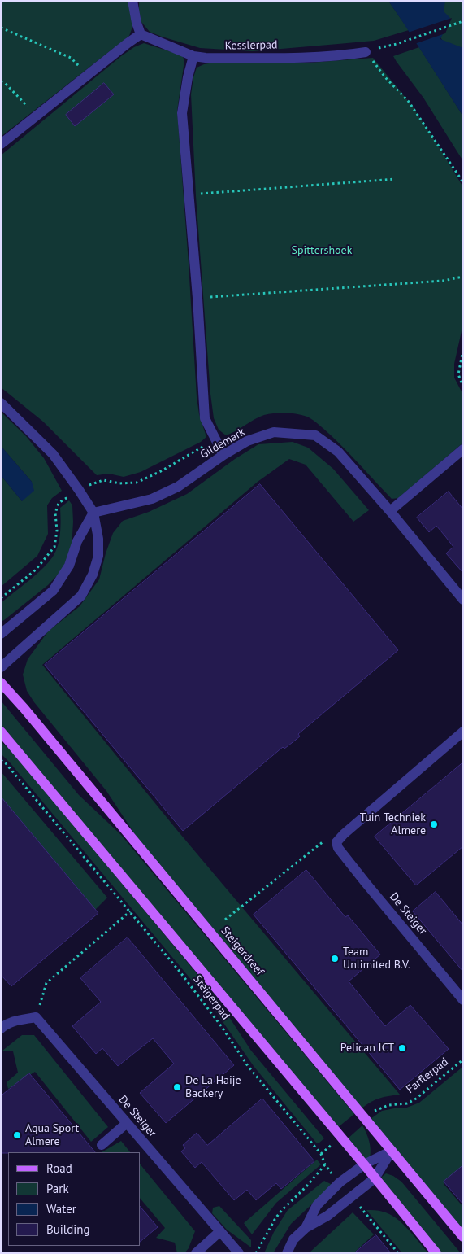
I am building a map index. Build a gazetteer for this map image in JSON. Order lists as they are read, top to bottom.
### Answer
{
  "streets": {
    "main road": ["Steigerdreef"],
    "street": ["Kesslerpad", "Gildemark", "De Steiger"],
    "path": ["Steigerpad", "Farflerpad"]
  },
  "crossings": [
    ["Steigerdreef", "Farflerpad"]
  ],
  "parks": ["Spittershoek"],
  "places": [
    "Tuin Techniek Almere",
    "Team Unlimited B.V.",
    "Pelican ICT",
    "De La Haije Backery",
    "Aqua Sport Almere"
  ],
  "legend": [
    "Road",
    "Park",
    "Water",
    "Building"
  ]
}
